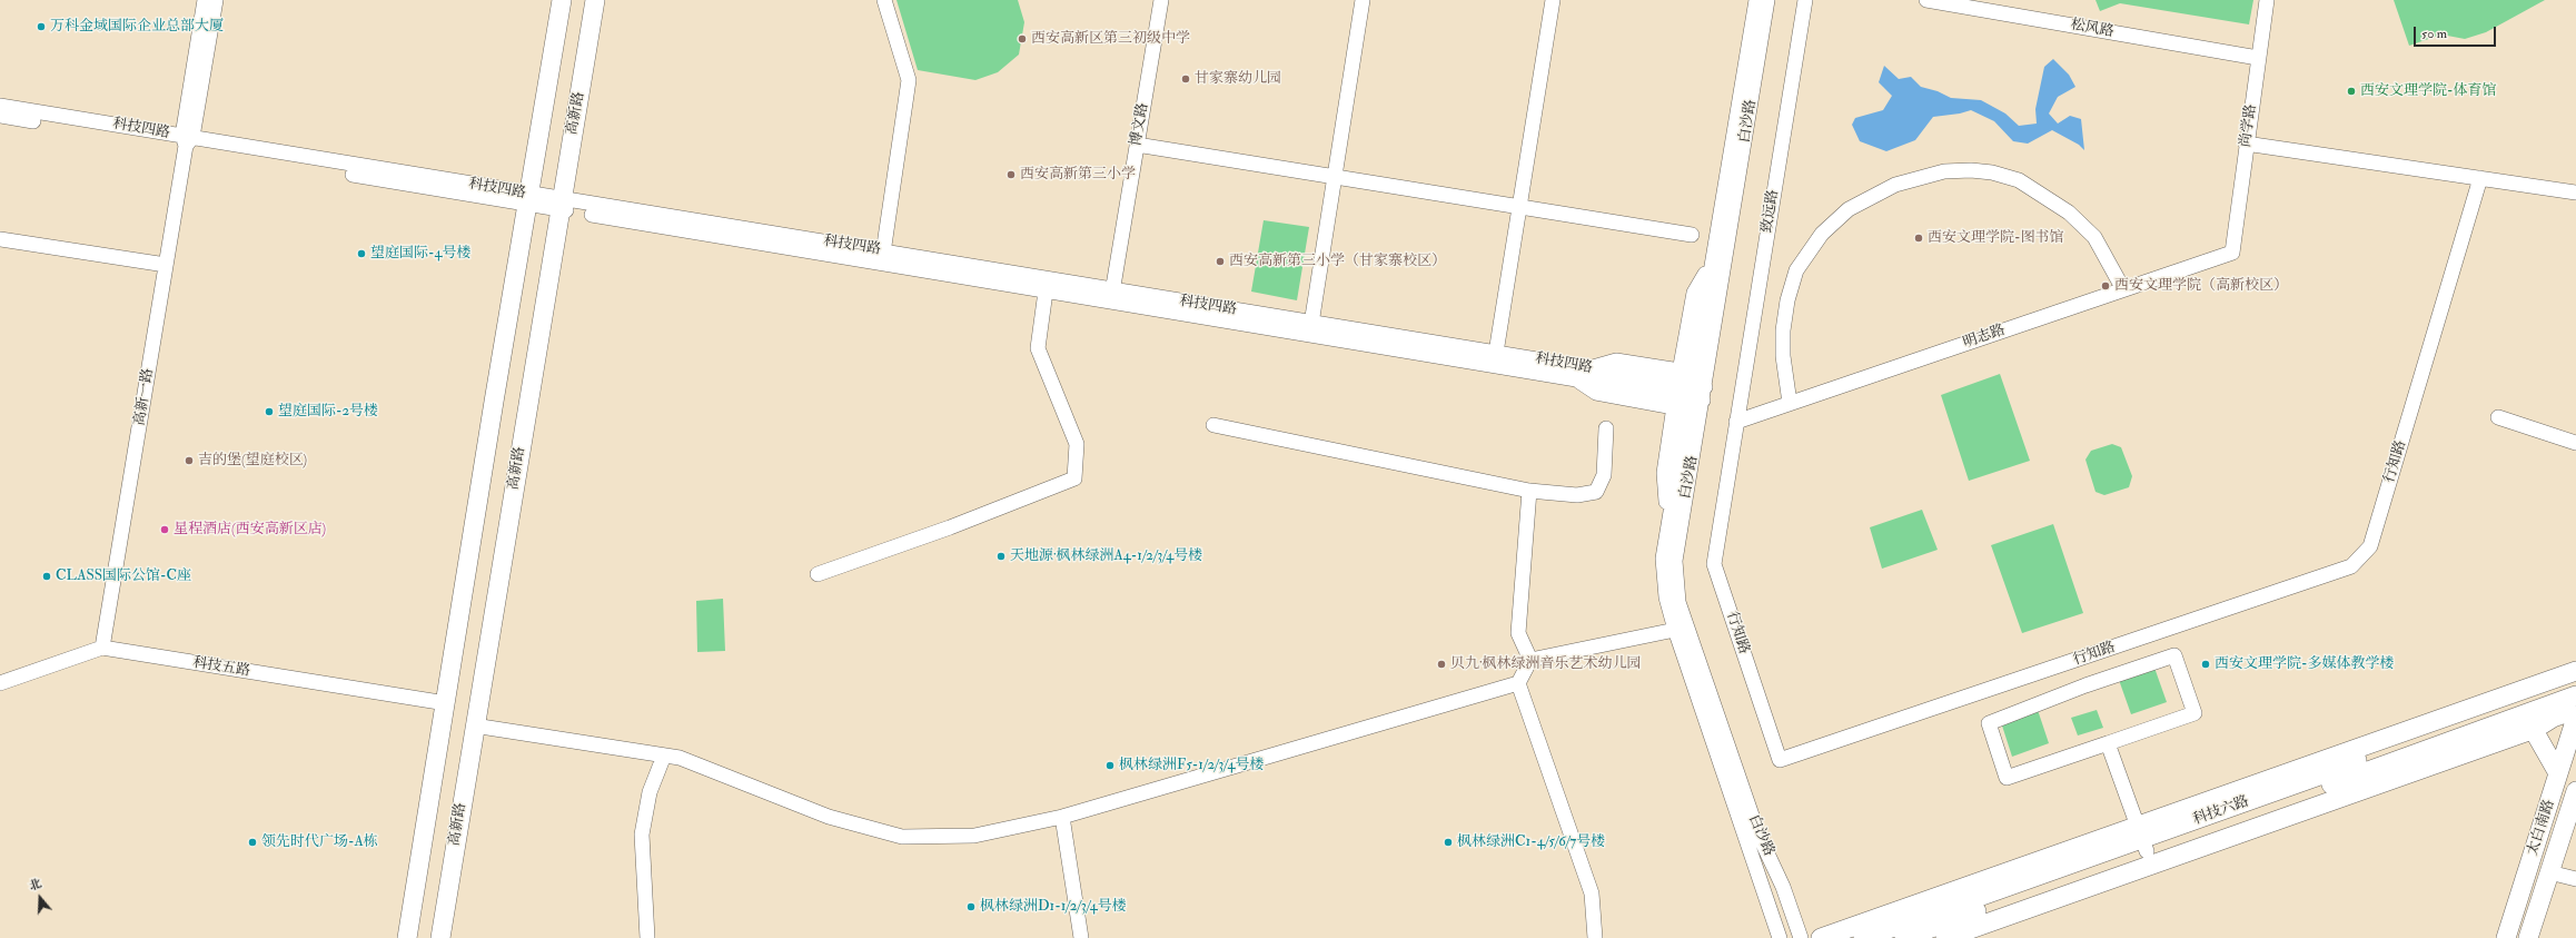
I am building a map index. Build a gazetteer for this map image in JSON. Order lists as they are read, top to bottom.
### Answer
{
  "streets": {
    "main road": ["高新路", "科技六路", "太白南路"],
    "street": [
      "松风路",
      "白沙路",
      "博文路",
      "尚学路",
      "科技四路",
      "致远路",
      "明志路",
      "高新一路",
      "行知路",
      "科技五路"
    ]
  },
  "crossings": [
    ["松风路", "尚学路"],
    ["高新路", "科技四路"],
    ["白沙路", "科技四路"],
    ["博文路", "科技四路"],
    ["尚学路", "明志路"],
    ["科技四路", "高新一路"],
    ["致远路", "明志路"],
    ["致远路", "行知路"],
    ["明志路", "行知路"],
    ["高新一路", "科技五路"]
  ],
  "places": [
    "万科金域国际企业总部大厦",
    "西安高新区第三初级中学",
    "甘家寨幼儿园",
    "西安文理学院-体育馆",
    "西安高新第三小学",
    "西安文理学院-图书馆",
    "望庭国际-4号楼",
    "西安高新第三小学（甘家寨校区）",
    "西安文理学院（高新校区）",
    "望庭国际-2号楼",
    "吉的堡(望庭校区)",
    "星程酒店(西安高新区店)",
    "天地源·枫林绿洲A4-1/2/3/4号楼",
    "CLASS国际公馆-C座",
    "贝九·枫林绿洲音乐艺术幼儿园",
    "西安文理学院-多媒体教学楼",
    "枫林绿洲F5-1/2/3/4号楼",
    "领先时代广场-A栋",
    "枫林绿洲C1-4/5/6/7号楼",
    "枫林绿洲D1-1/2/3/4号楼"
  ],
  "scale_bar": "50 m",
  "north": "top"
}
